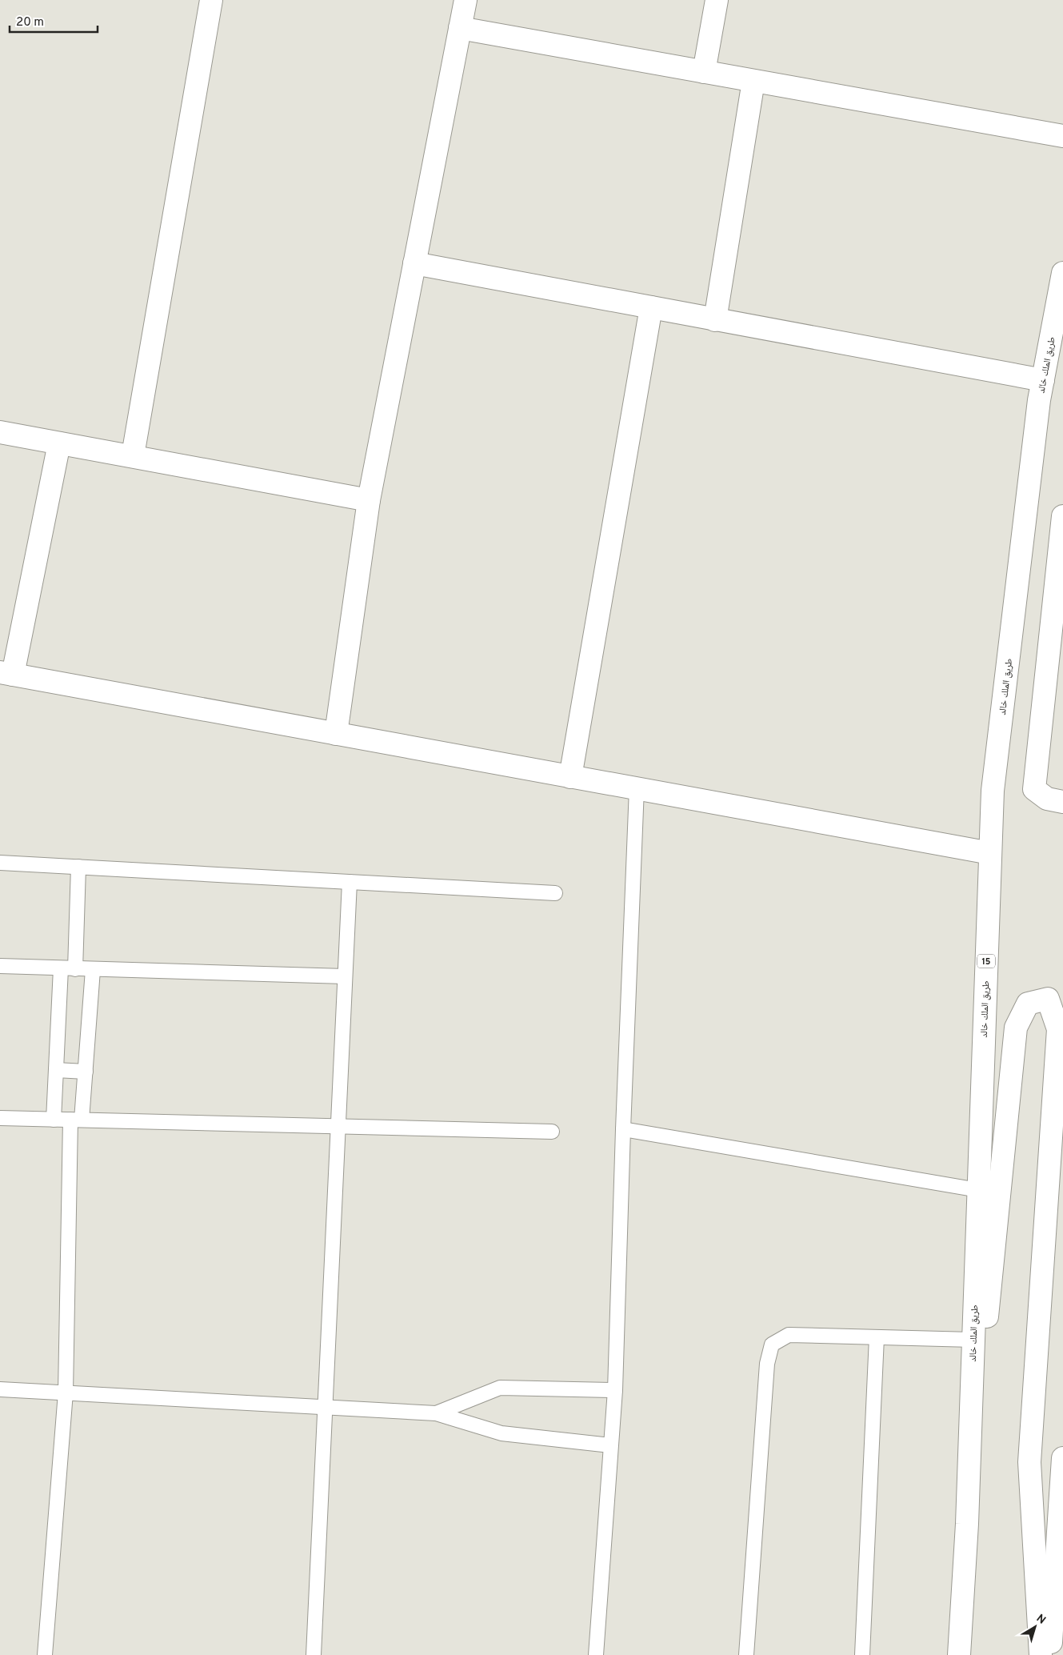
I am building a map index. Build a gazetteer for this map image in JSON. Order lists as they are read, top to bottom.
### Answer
{
  "streets": {
    "main road": ["طريق الملك خالد", "15"]
  },
  "scale_bar": "20 m",
  "north": "top right"
}
